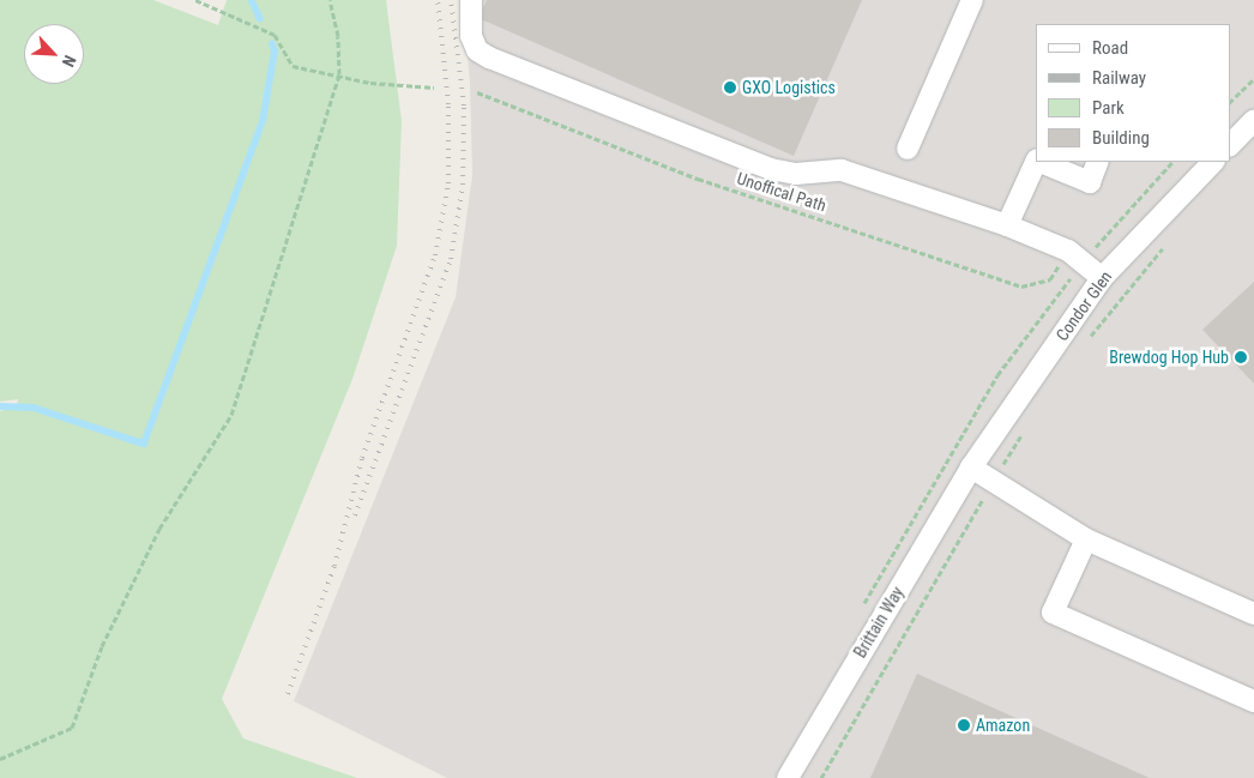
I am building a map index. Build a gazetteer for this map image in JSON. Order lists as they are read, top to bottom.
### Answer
{
  "streets": {
    "street": ["Condor Glen", "Brittain Way"],
    "path": ["Unoffical Path"]
  },
  "crossings": [
    ["Condor Glen", "Brittain Way"]
  ],
  "places": ["GXO Logistics", "Brewdog Hop Hub", "Amazon"],
  "legend": [
    "Road",
    "Railway",
    "Park",
    "Building"
  ],
  "north": "bottom right"
}
